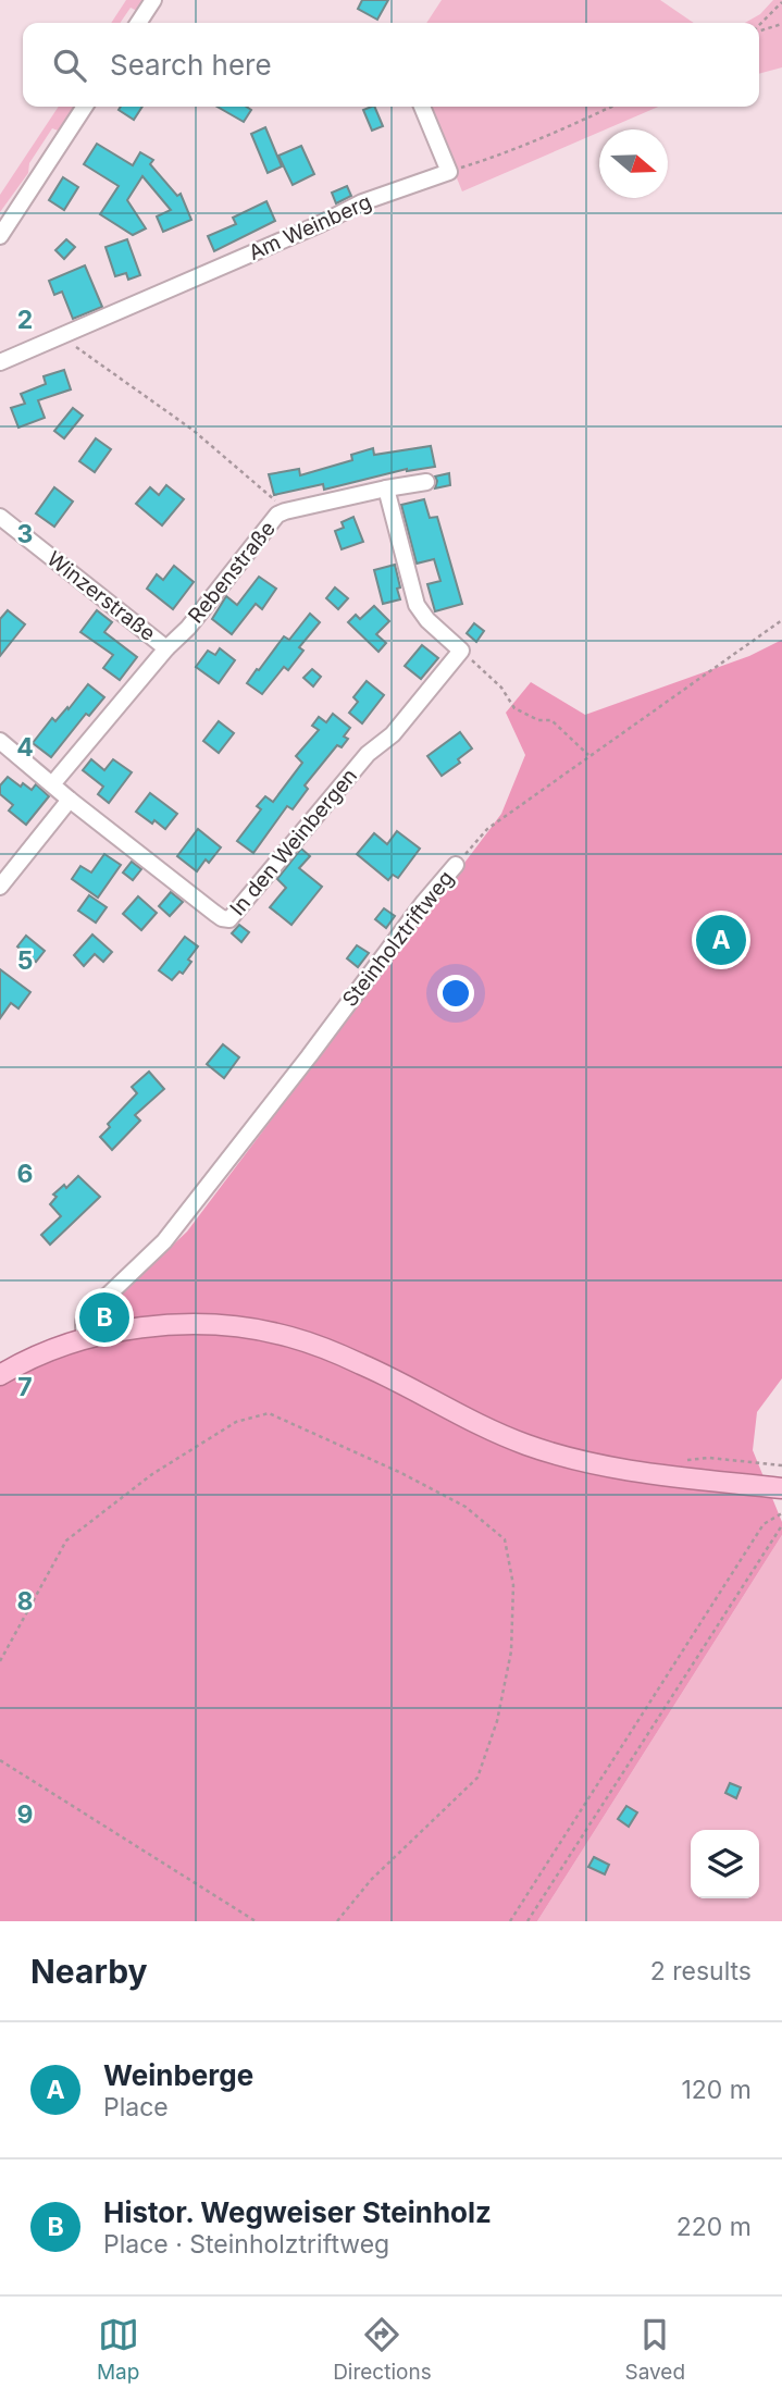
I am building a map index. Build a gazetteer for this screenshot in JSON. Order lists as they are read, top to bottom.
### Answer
{
  "streets": {
    "street": [
      "Am Weinberg",
      "Rebenstraße",
      "Winzerstraße",
      "In den Weinbergen",
      "Steinholztriftweg"
    ]
  },
  "crossings": [
    ["Rebenstraße", "Winzerstraße"],
    ["Rebenstraße", "In den Weinbergen"]
  ],
  "north": "right",
  "page": {
    "search": "Search here",
    "pins": ["A", "B"],
    "heading": ["Nearby", "2 results"],
    "list": [
      {
        "mark": "A",
        "name": "Weinberge",
        "note": "Place",
        "value": "120 m"
      },
      {
        "mark": "B",
        "name": "Histor. Wegweiser Steinholz",
        "note": "Place · Steinholztriftweg",
        "value": "220 m"
      }
    ],
    "nav": ["Map", "Directions", "Saved"]
  },
  "grid": {
    "rows": [
      "2",
      "3",
      "4",
      "5",
      "6",
      "7",
      "8",
      "9"
    ]
  }
}
